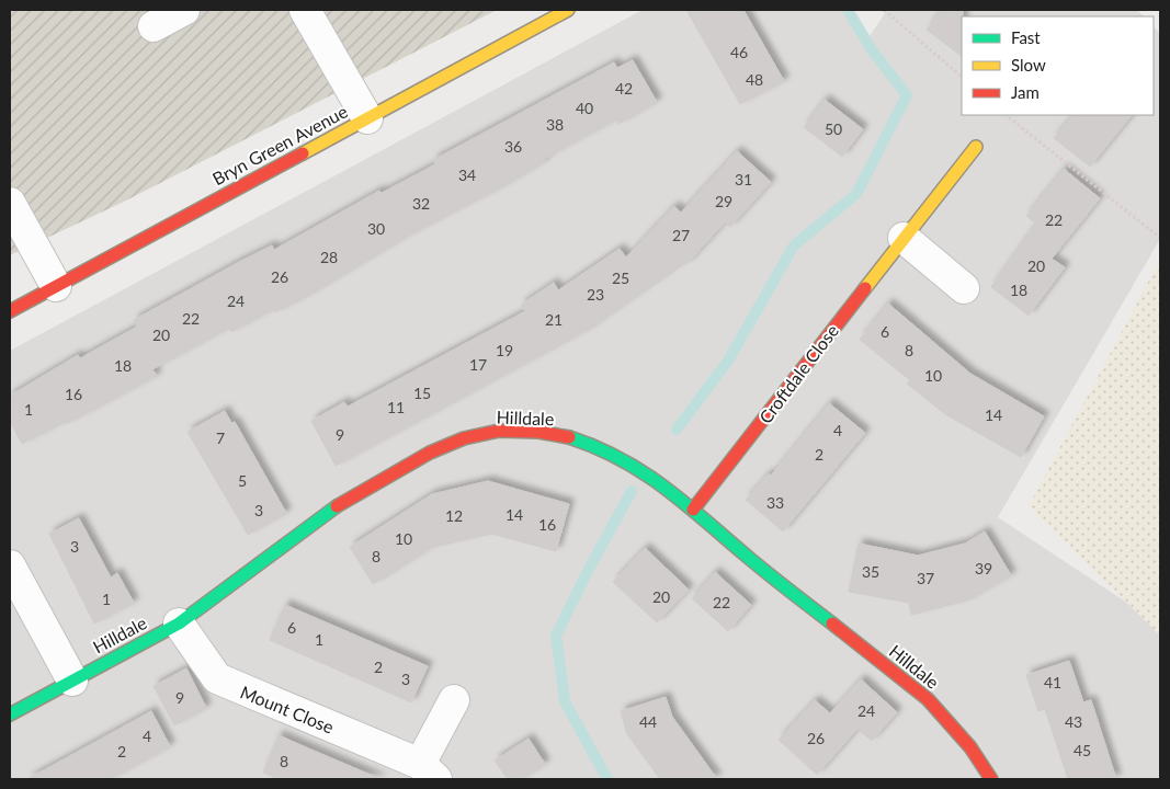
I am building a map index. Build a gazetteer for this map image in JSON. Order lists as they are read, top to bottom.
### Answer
{
  "streets": {
    "street": [
      "Bryn Green Avenue",
      "Croftdale Close",
      "Hilldale",
      "Mount Close"
    ]
  },
  "crossings": [
    ["Croftdale Close", "Hilldale"],
    ["Hilldale", "Mount Close"]
  ],
  "house_numbers": [
    "46",
    "48",
    "42",
    "40",
    "38",
    "50",
    "36",
    "34",
    "31",
    "29",
    "32",
    "22",
    "30",
    "27",
    "28",
    "20",
    "26",
    "25",
    "18",
    "23",
    "24",
    "22",
    "21",
    "6",
    "20",
    "19",
    "8",
    "17",
    "18",
    "10",
    "15",
    "16",
    "11",
    "1",
    "14",
    "4",
    "9",
    "7",
    "2",
    "5",
    "33",
    "3",
    "14",
    "12",
    "16",
    "10",
    "3",
    "8",
    "39",
    "35",
    "37",
    "20",
    "1",
    "22",
    "6",
    "1",
    "2",
    "3",
    "41",
    "9",
    "24",
    "44",
    "43",
    "4",
    "26",
    "45",
    "2",
    "8"
  ],
  "legend": ["Fast", "Slow", "Jam"]
}
